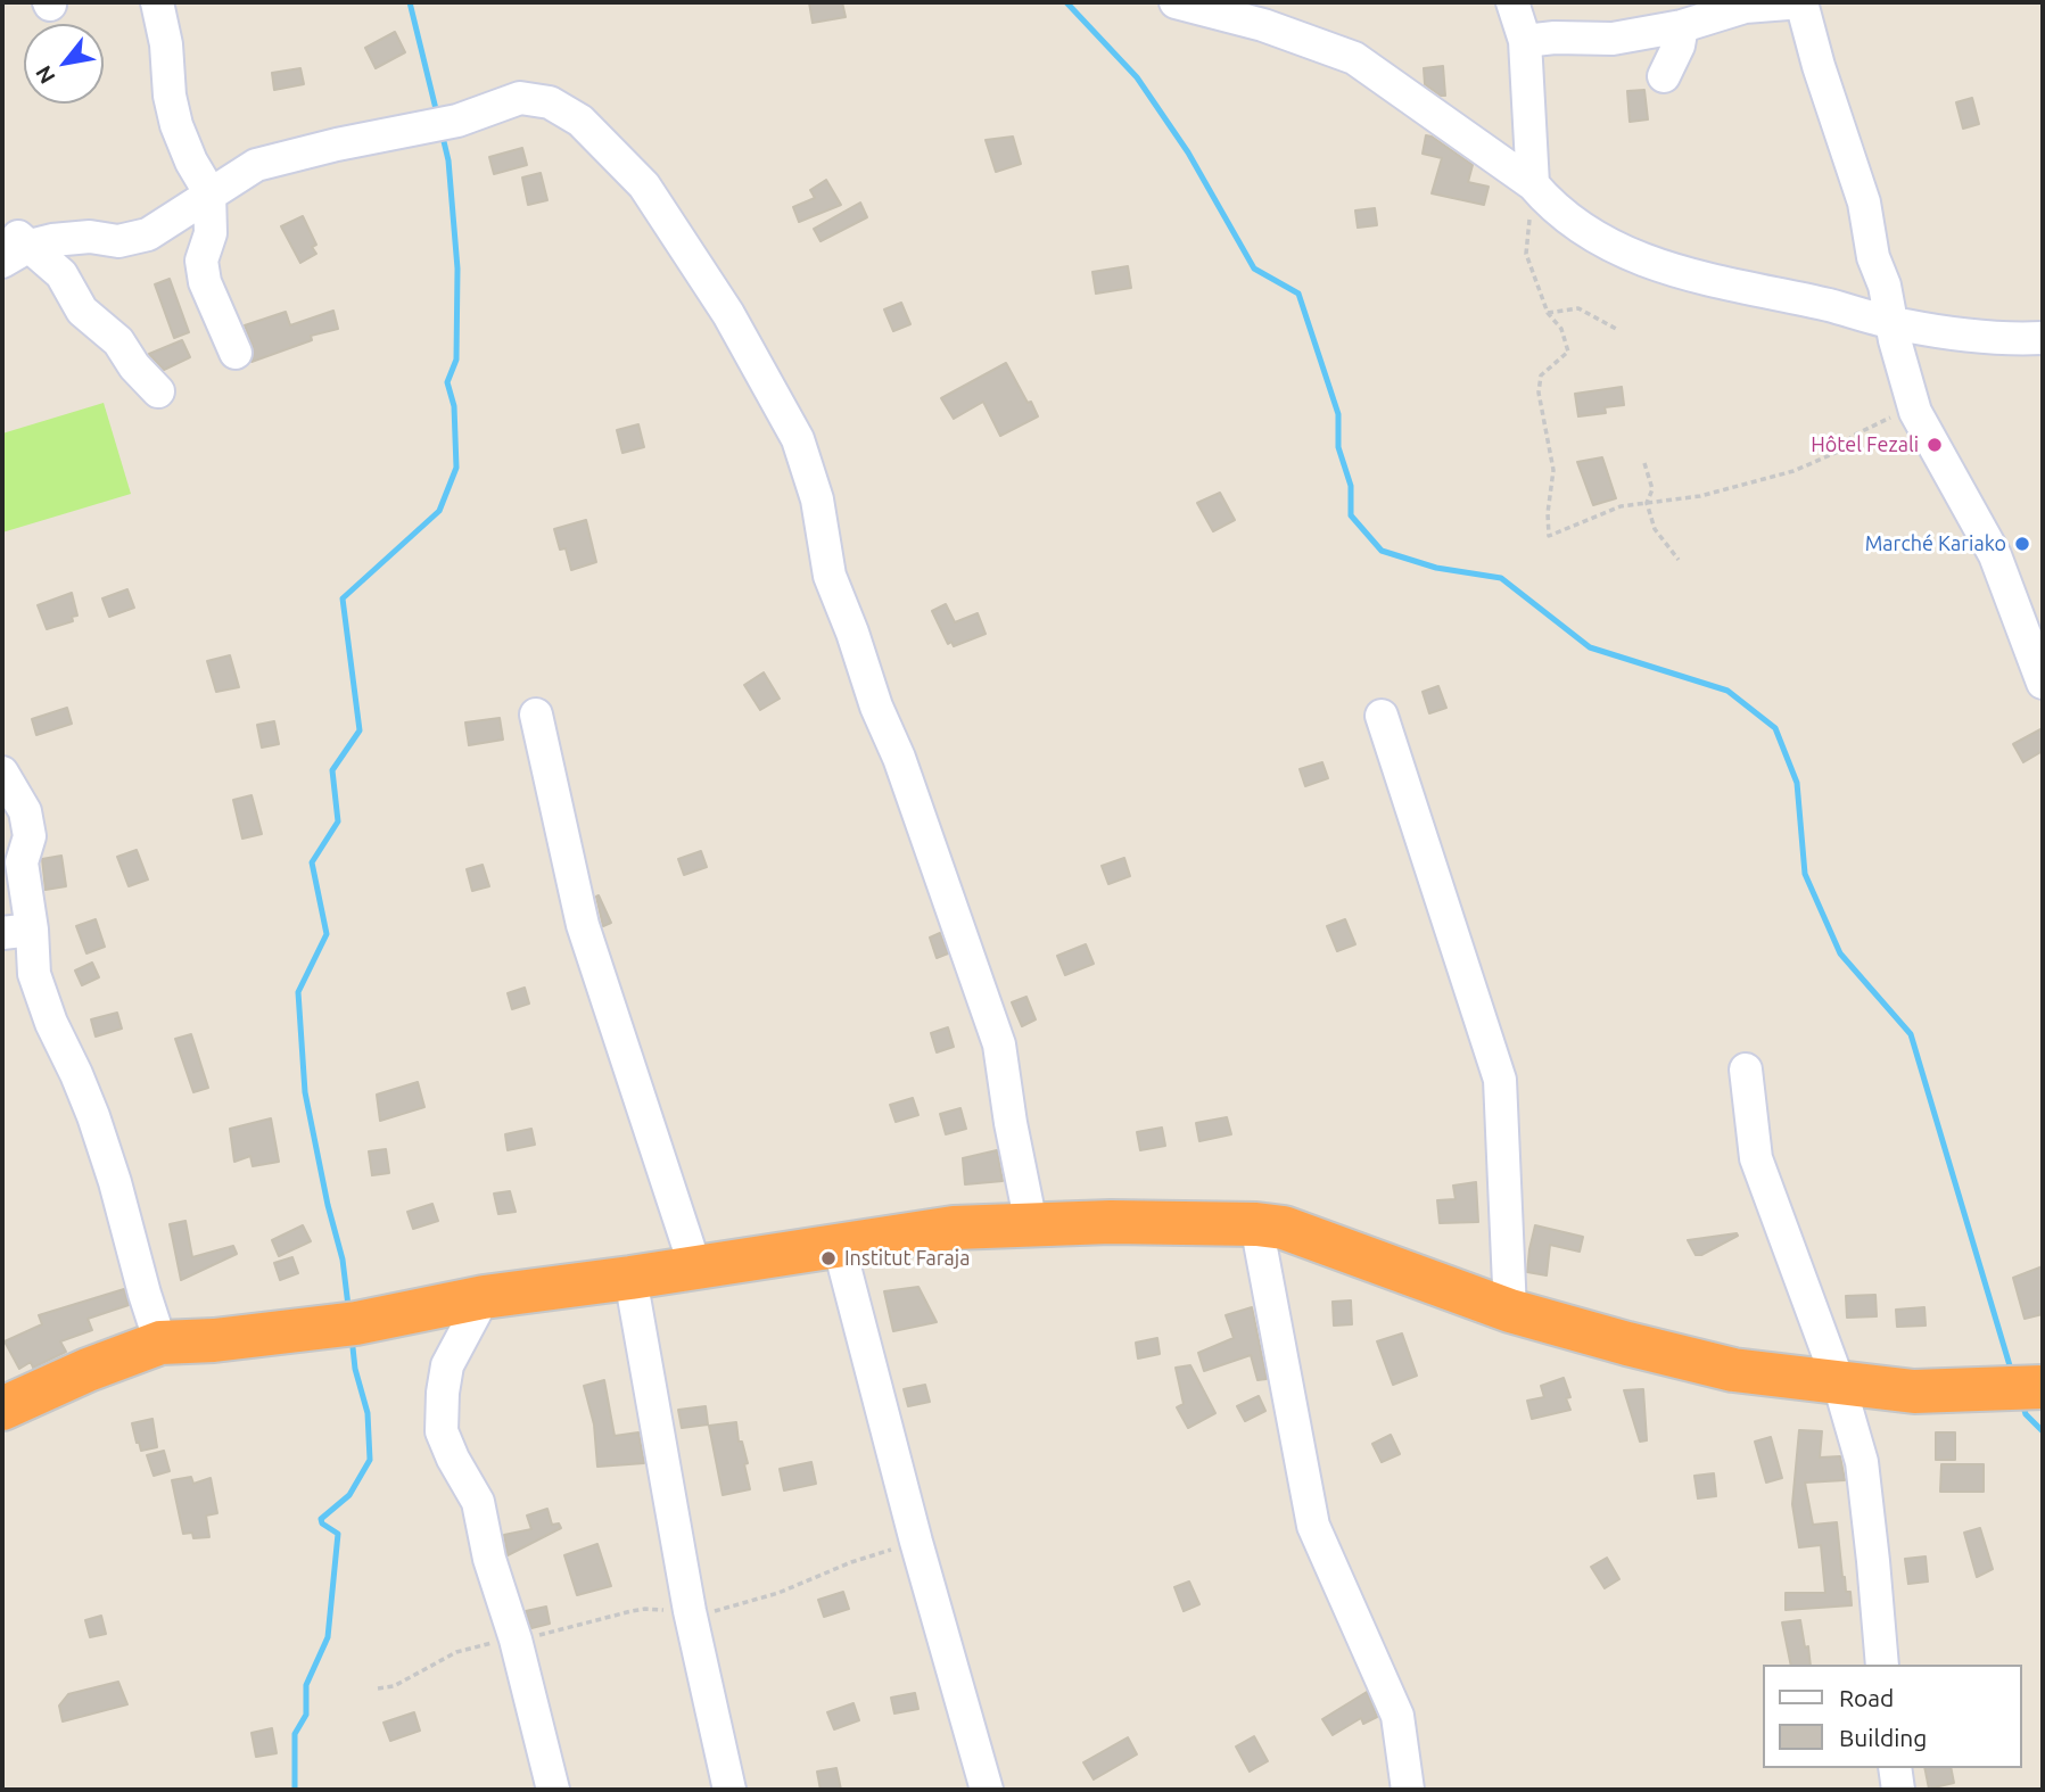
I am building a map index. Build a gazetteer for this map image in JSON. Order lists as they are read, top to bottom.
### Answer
{
  "places": ["Hôtel Fezali", "Marché Kariako", "Institut Faraja"],
  "legend": ["Road", "Building"],
  "north": "bottom left"
}
